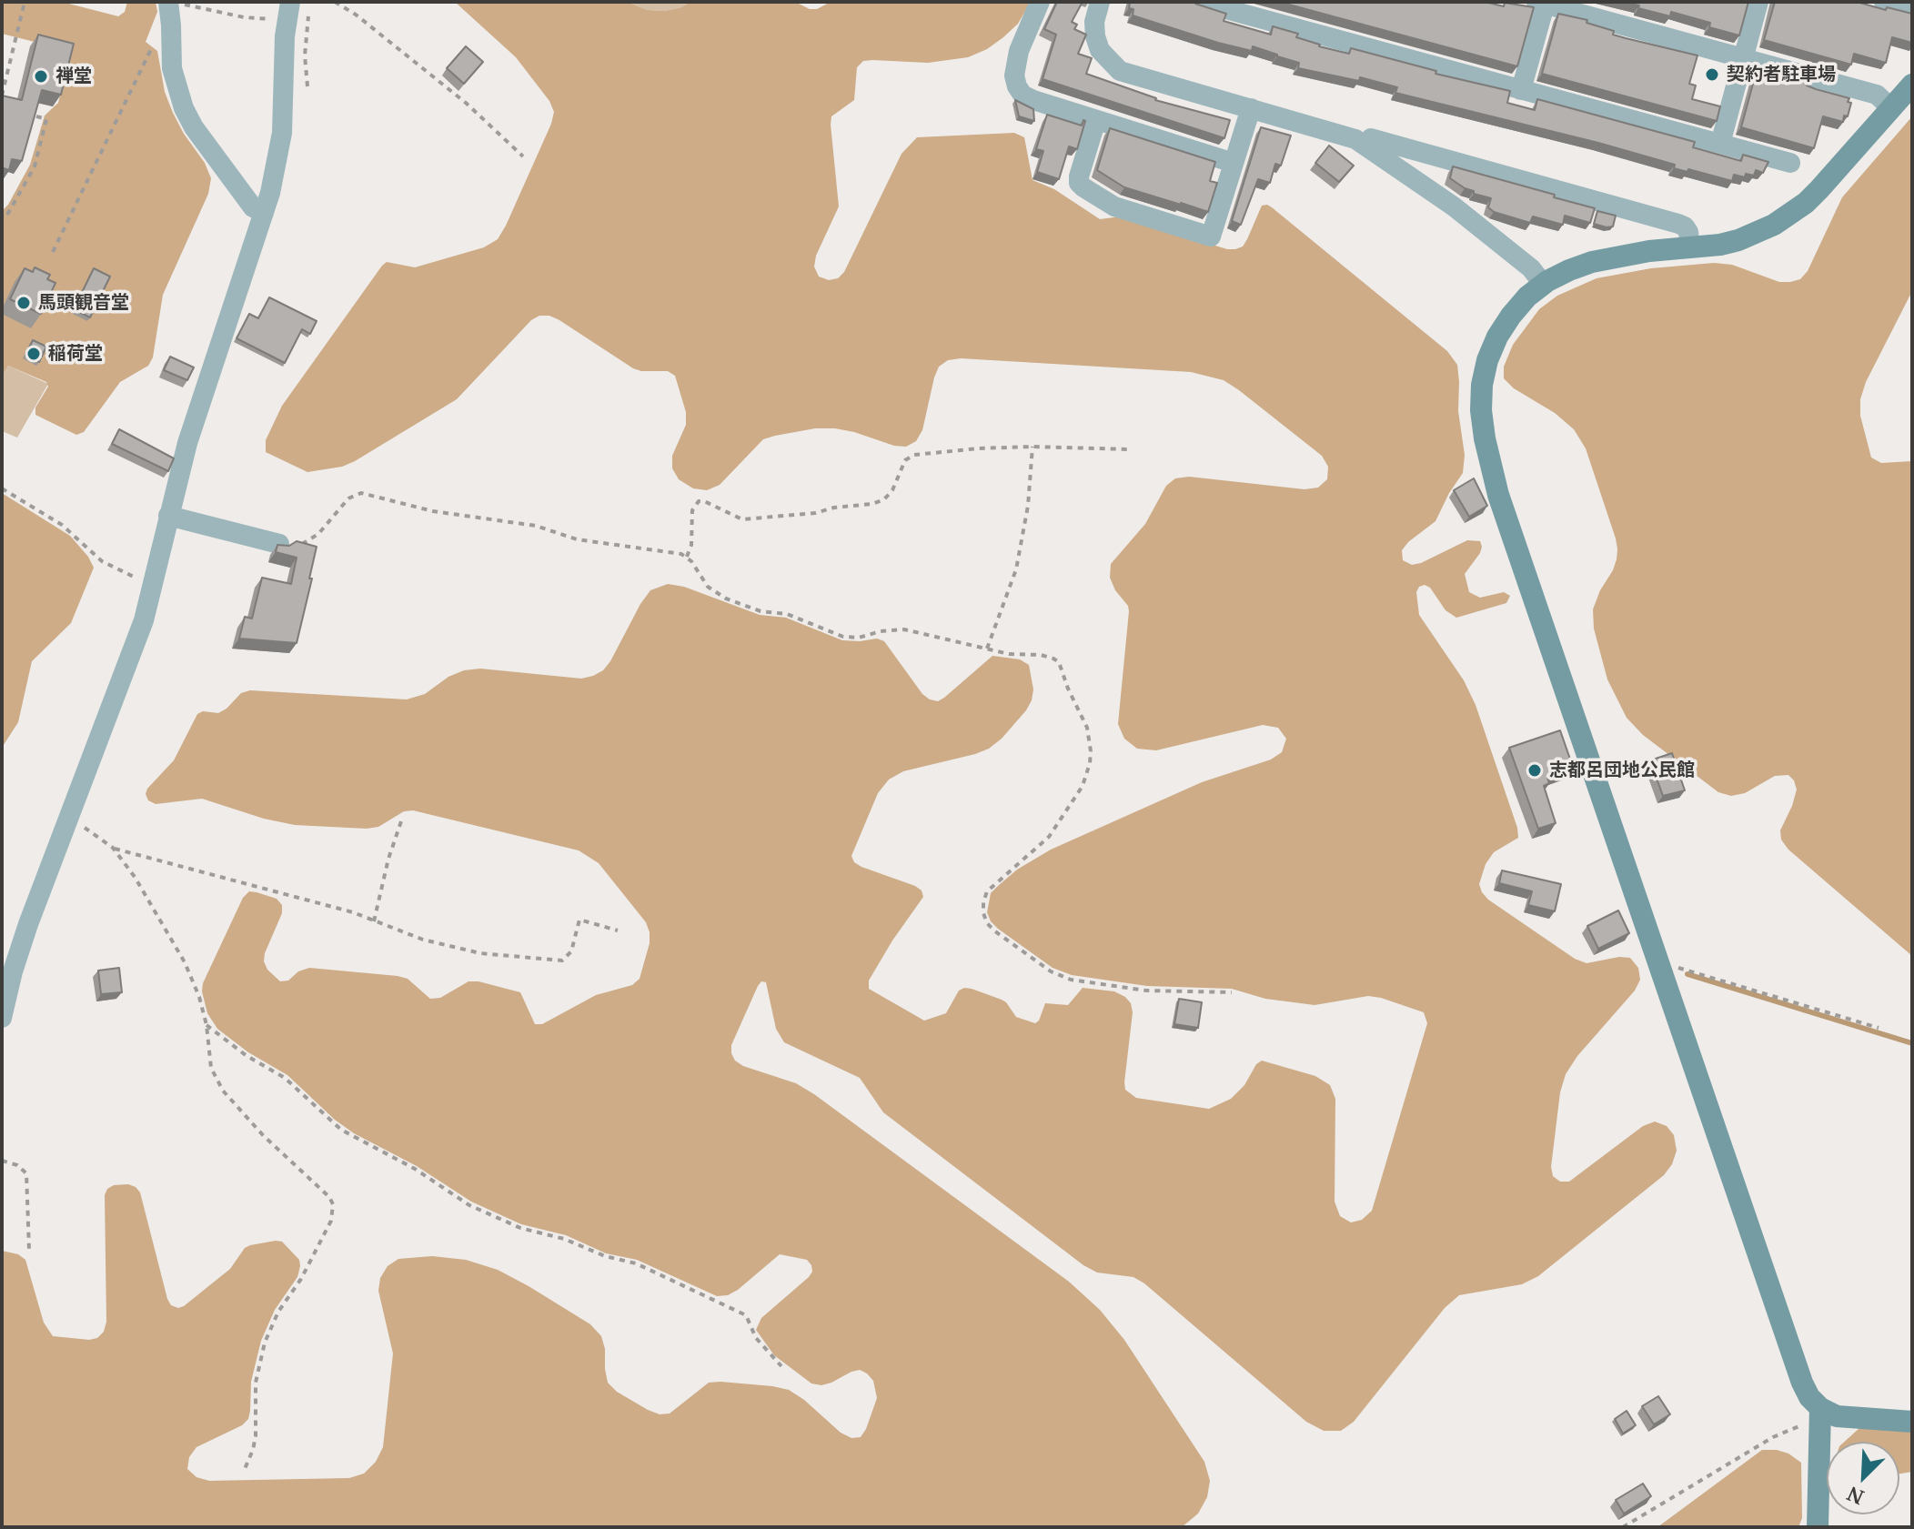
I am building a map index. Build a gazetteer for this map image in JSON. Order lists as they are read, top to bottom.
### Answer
{
  "places": [
    "契約者駐車場",
    "禅堂",
    "馬頭観音堂",
    "稲荷堂",
    "志都呂団地公民館"
  ],
  "north": "bottom left"
}
